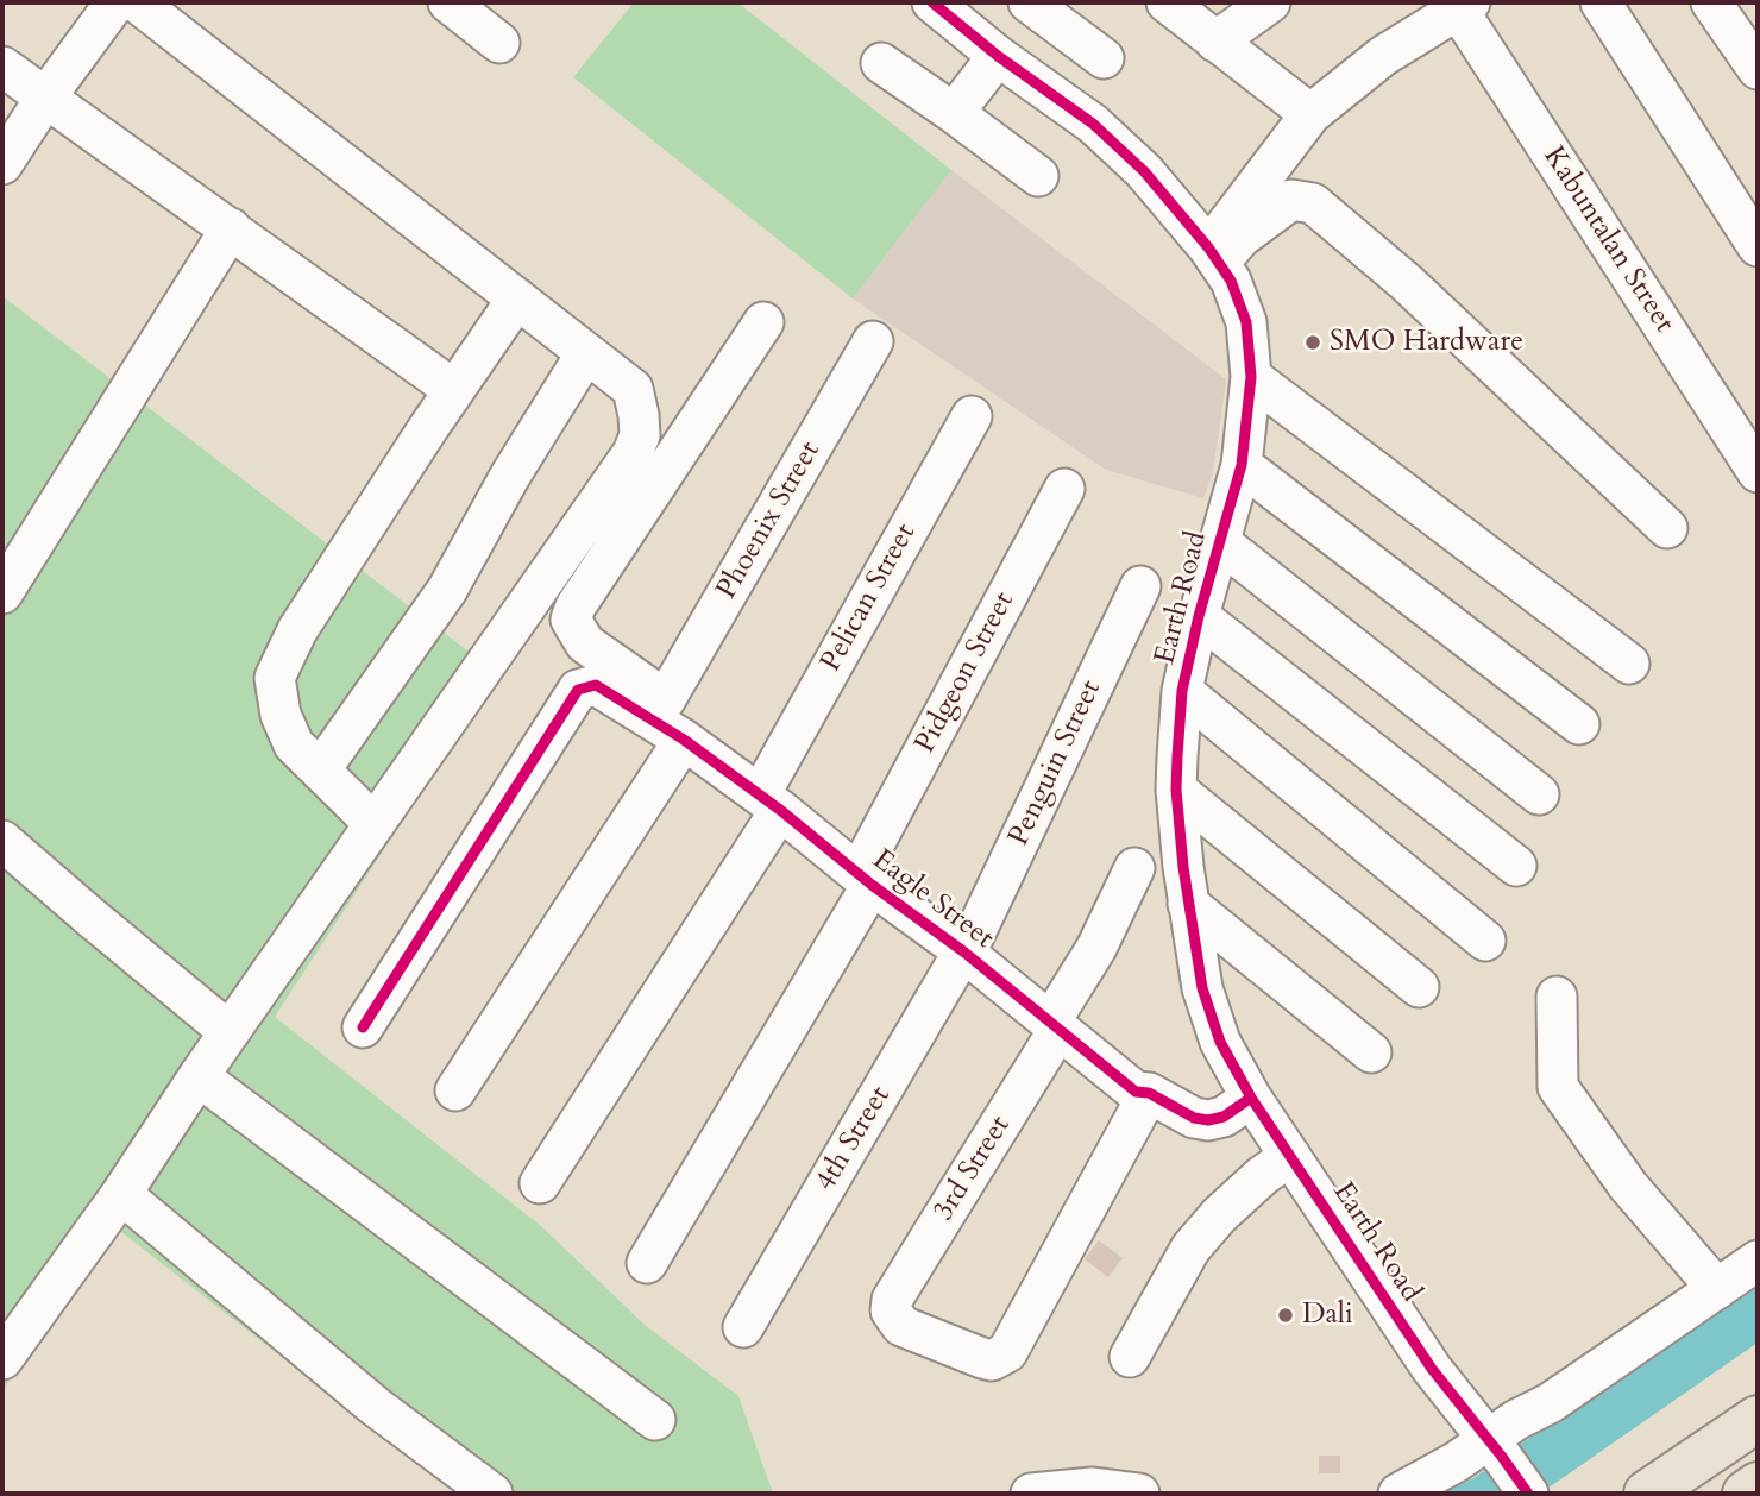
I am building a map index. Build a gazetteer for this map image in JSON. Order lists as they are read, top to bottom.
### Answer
{
  "streets": {
    "street": [
      "Kabuntalan Street",
      "Phoenix Street",
      "Pelican Street",
      "Earth Road",
      "Pidgeon Street",
      "Penguin Street",
      "Eagle Street",
      "4th Street",
      "3rd Street"
    ]
  },
  "crossings": [
    ["Phoenix Street", "Eagle Street"],
    ["Pelican Street", "Eagle Street"],
    ["Earth Road", "Eagle Street"],
    ["Pidgeon Street", "Eagle Street"],
    ["Penguin Street", "Eagle Street"],
    ["Penguin Street", "4th Street"],
    ["Eagle Street", "4th Street"],
    ["Eagle Street", "3rd Street"]
  ],
  "places": ["SMO Hardware", "Dali"]
}
